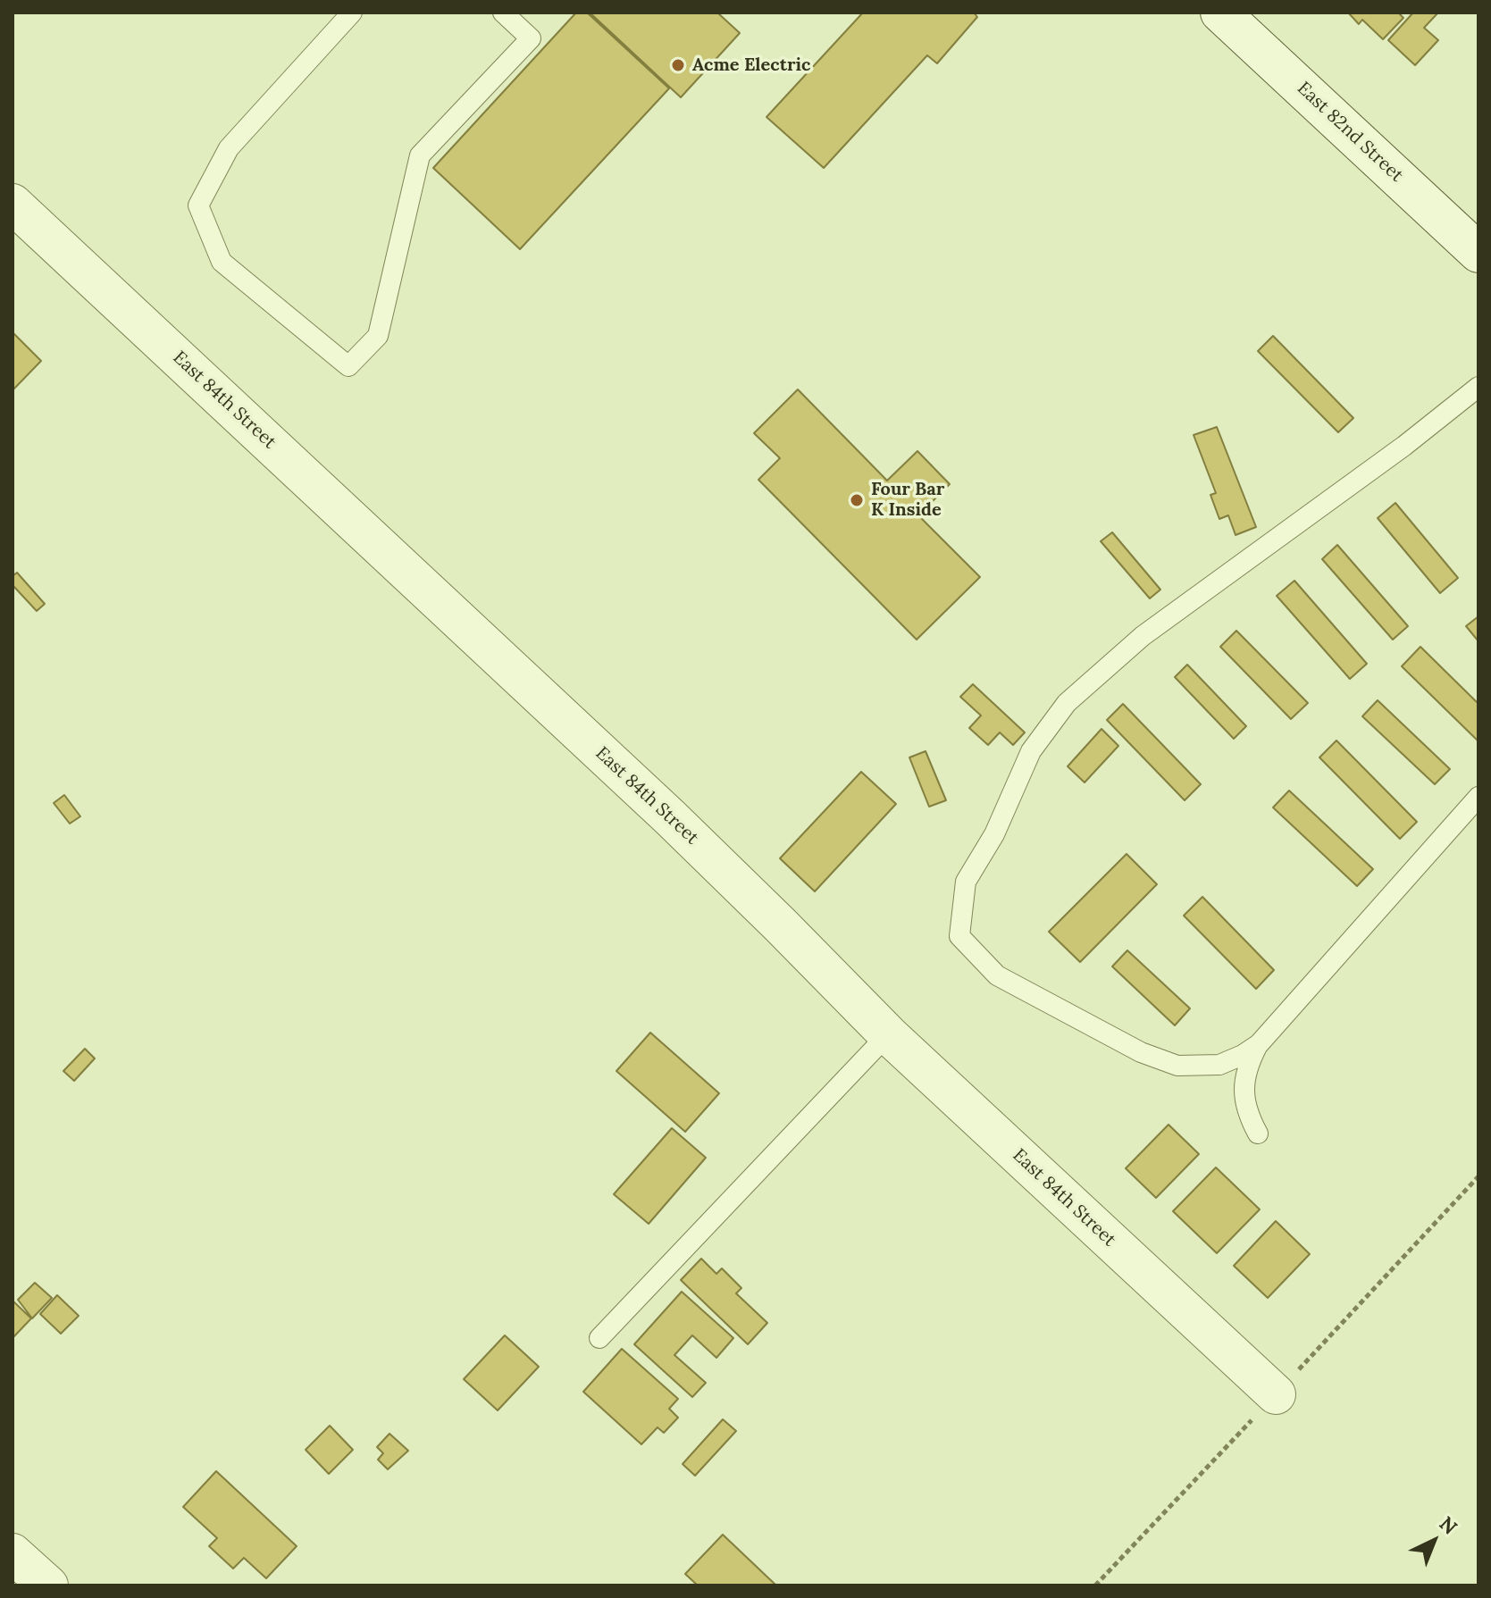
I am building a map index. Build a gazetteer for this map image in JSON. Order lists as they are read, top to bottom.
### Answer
{
  "streets": {
    "street": ["East 82nd Street", "East 84th Street"]
  },
  "places": ["Acme Electric", "Four Bar K Inside"],
  "north": "top right"
}
